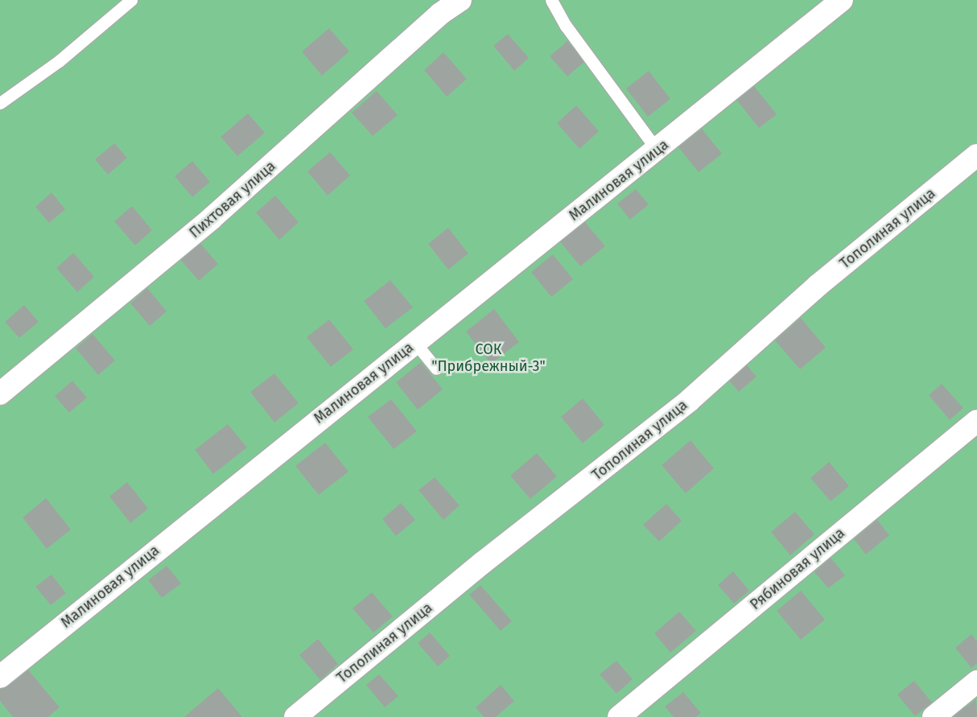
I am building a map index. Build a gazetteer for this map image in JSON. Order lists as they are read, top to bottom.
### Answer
{
  "streets": {
    "street": [
      "Малиновая улица",
      "Пихтовая улица",
      "Тополиная улица",
      "Рябиновая улица"
    ]
  },
  "parks": ["СОК \"Прибрежный-3\""]
}
